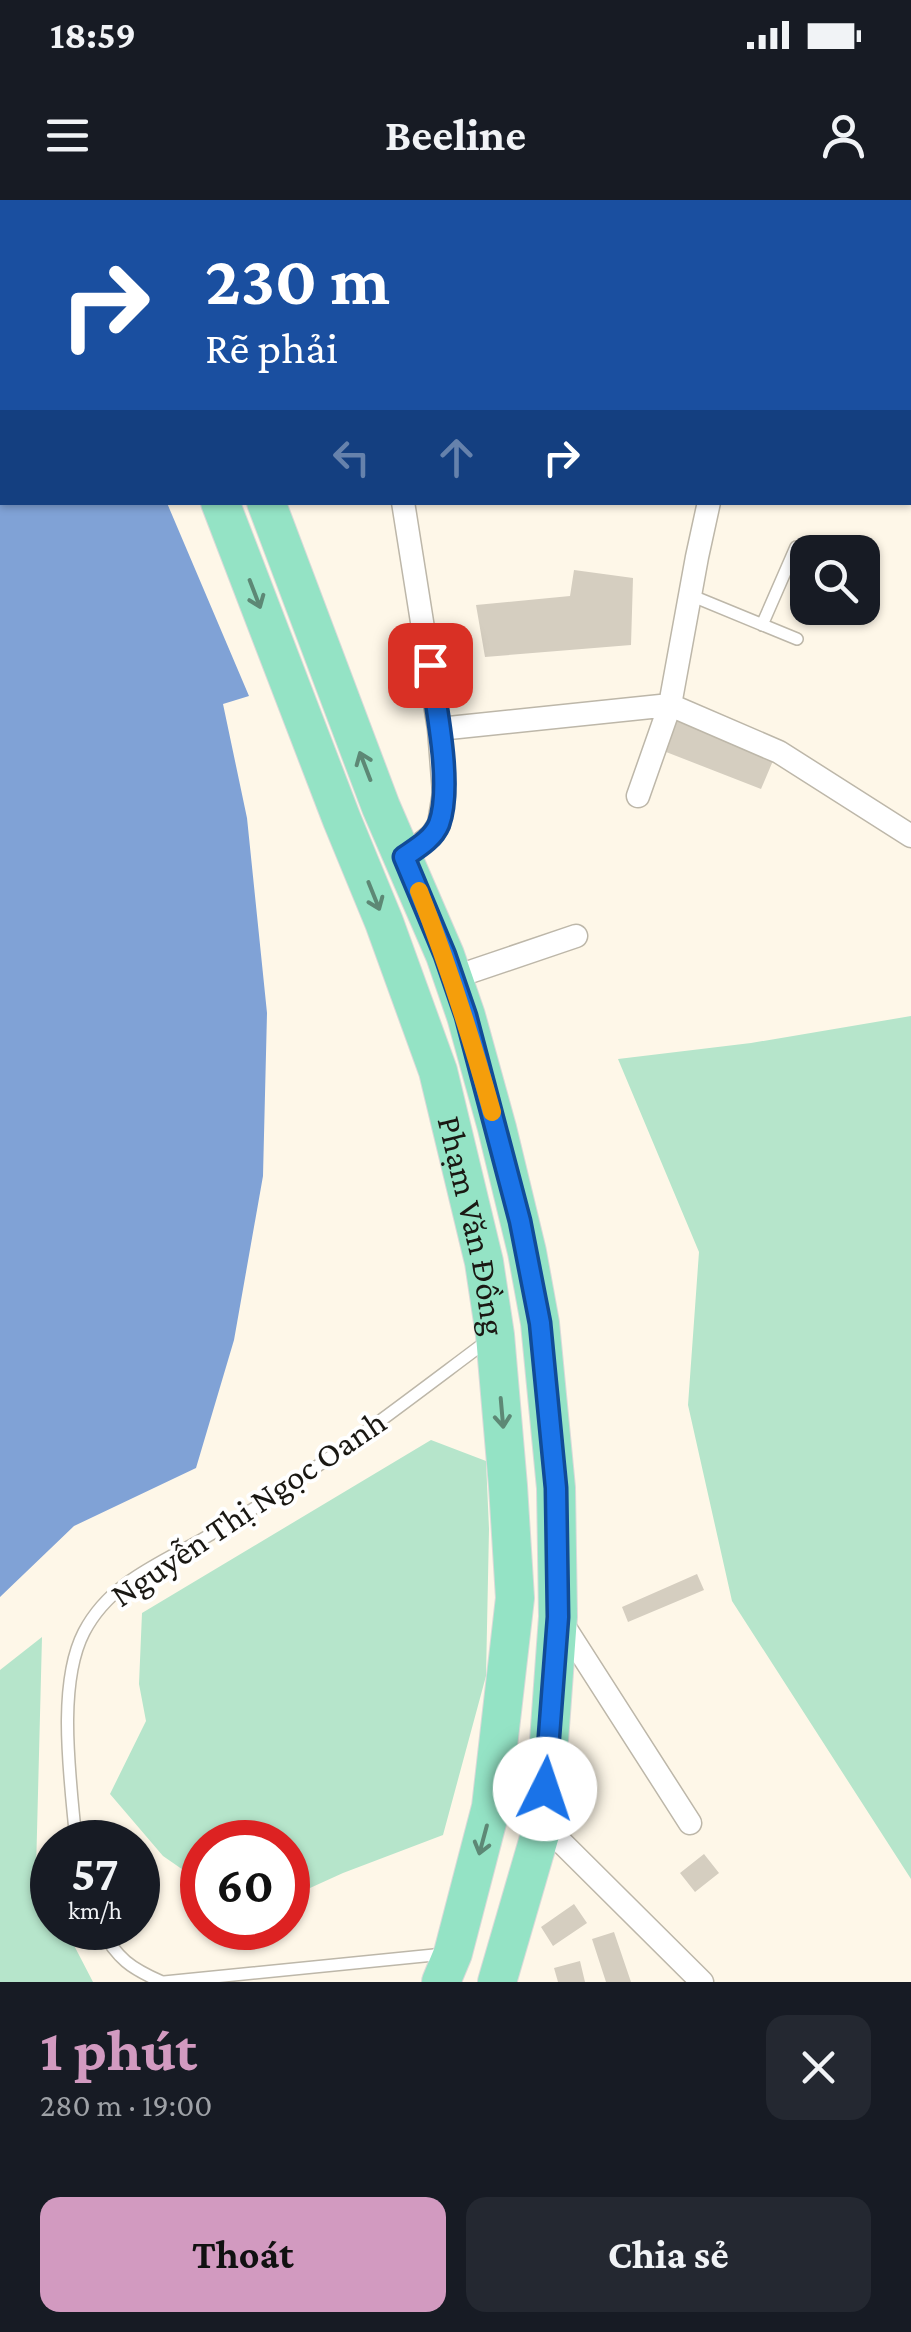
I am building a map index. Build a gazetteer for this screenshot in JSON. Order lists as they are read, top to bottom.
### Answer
{
  "streets": {
    "main road": ["Phạm Văn Đồng"],
    "lane": ["Nguyễn Thị Ngọc Oanh"]
  },
  "crossings": [
    ["Phạm Văn Đồng", "Nguyễn Thị Ngọc Oanh"]
  ],
  "page": {
    "status": "18:59",
    "header": "Beeline",
    "turn": ["230 m", "Rẽ phải"],
    "speed": "57 km/h",
    "limit": "60",
    "heading": ["1 phút", "280 m · 19:00"],
    "buttons": ["Thoát", "Chia sẻ"]
  }
}
